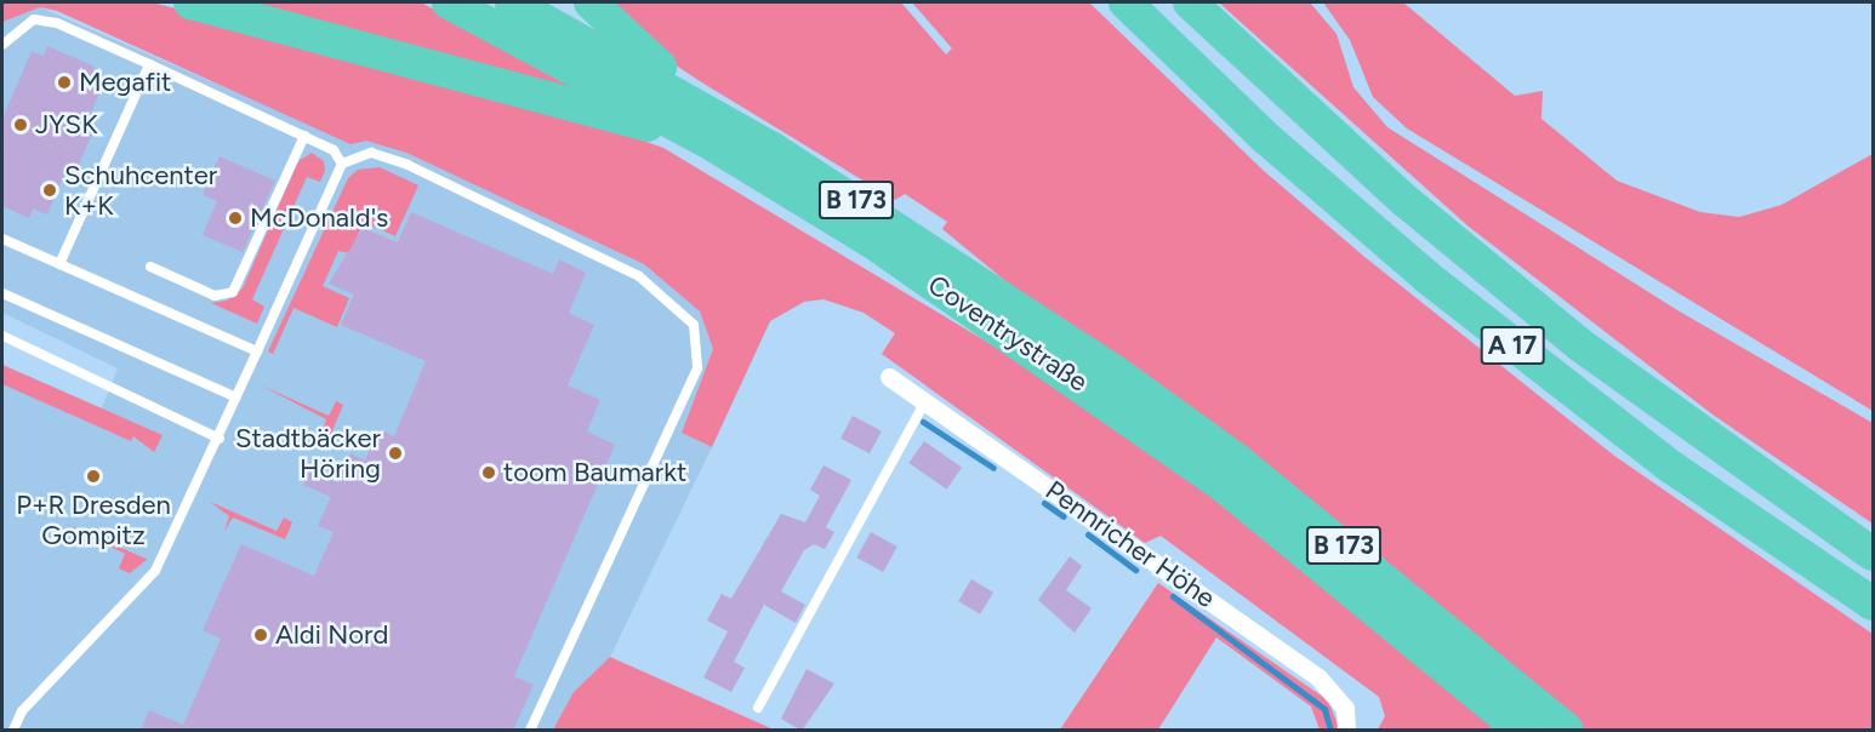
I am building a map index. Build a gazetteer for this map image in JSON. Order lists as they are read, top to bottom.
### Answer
{
  "streets": {
    "highway": ["B 173", "Coventrystraße", "A 17"],
    "street": ["Pennricher Höhe"]
  },
  "crossings": [
    ["B 173", "Coventrystraße"]
  ],
  "places": [
    "Megafit",
    "JYSK",
    "Schuhcenter K+K",
    "McDonald's",
    "Stadtbäcker Höring",
    "toom Baumarkt",
    "P+R Dresden Gompitz",
    "Aldi Nord"
  ]
}
